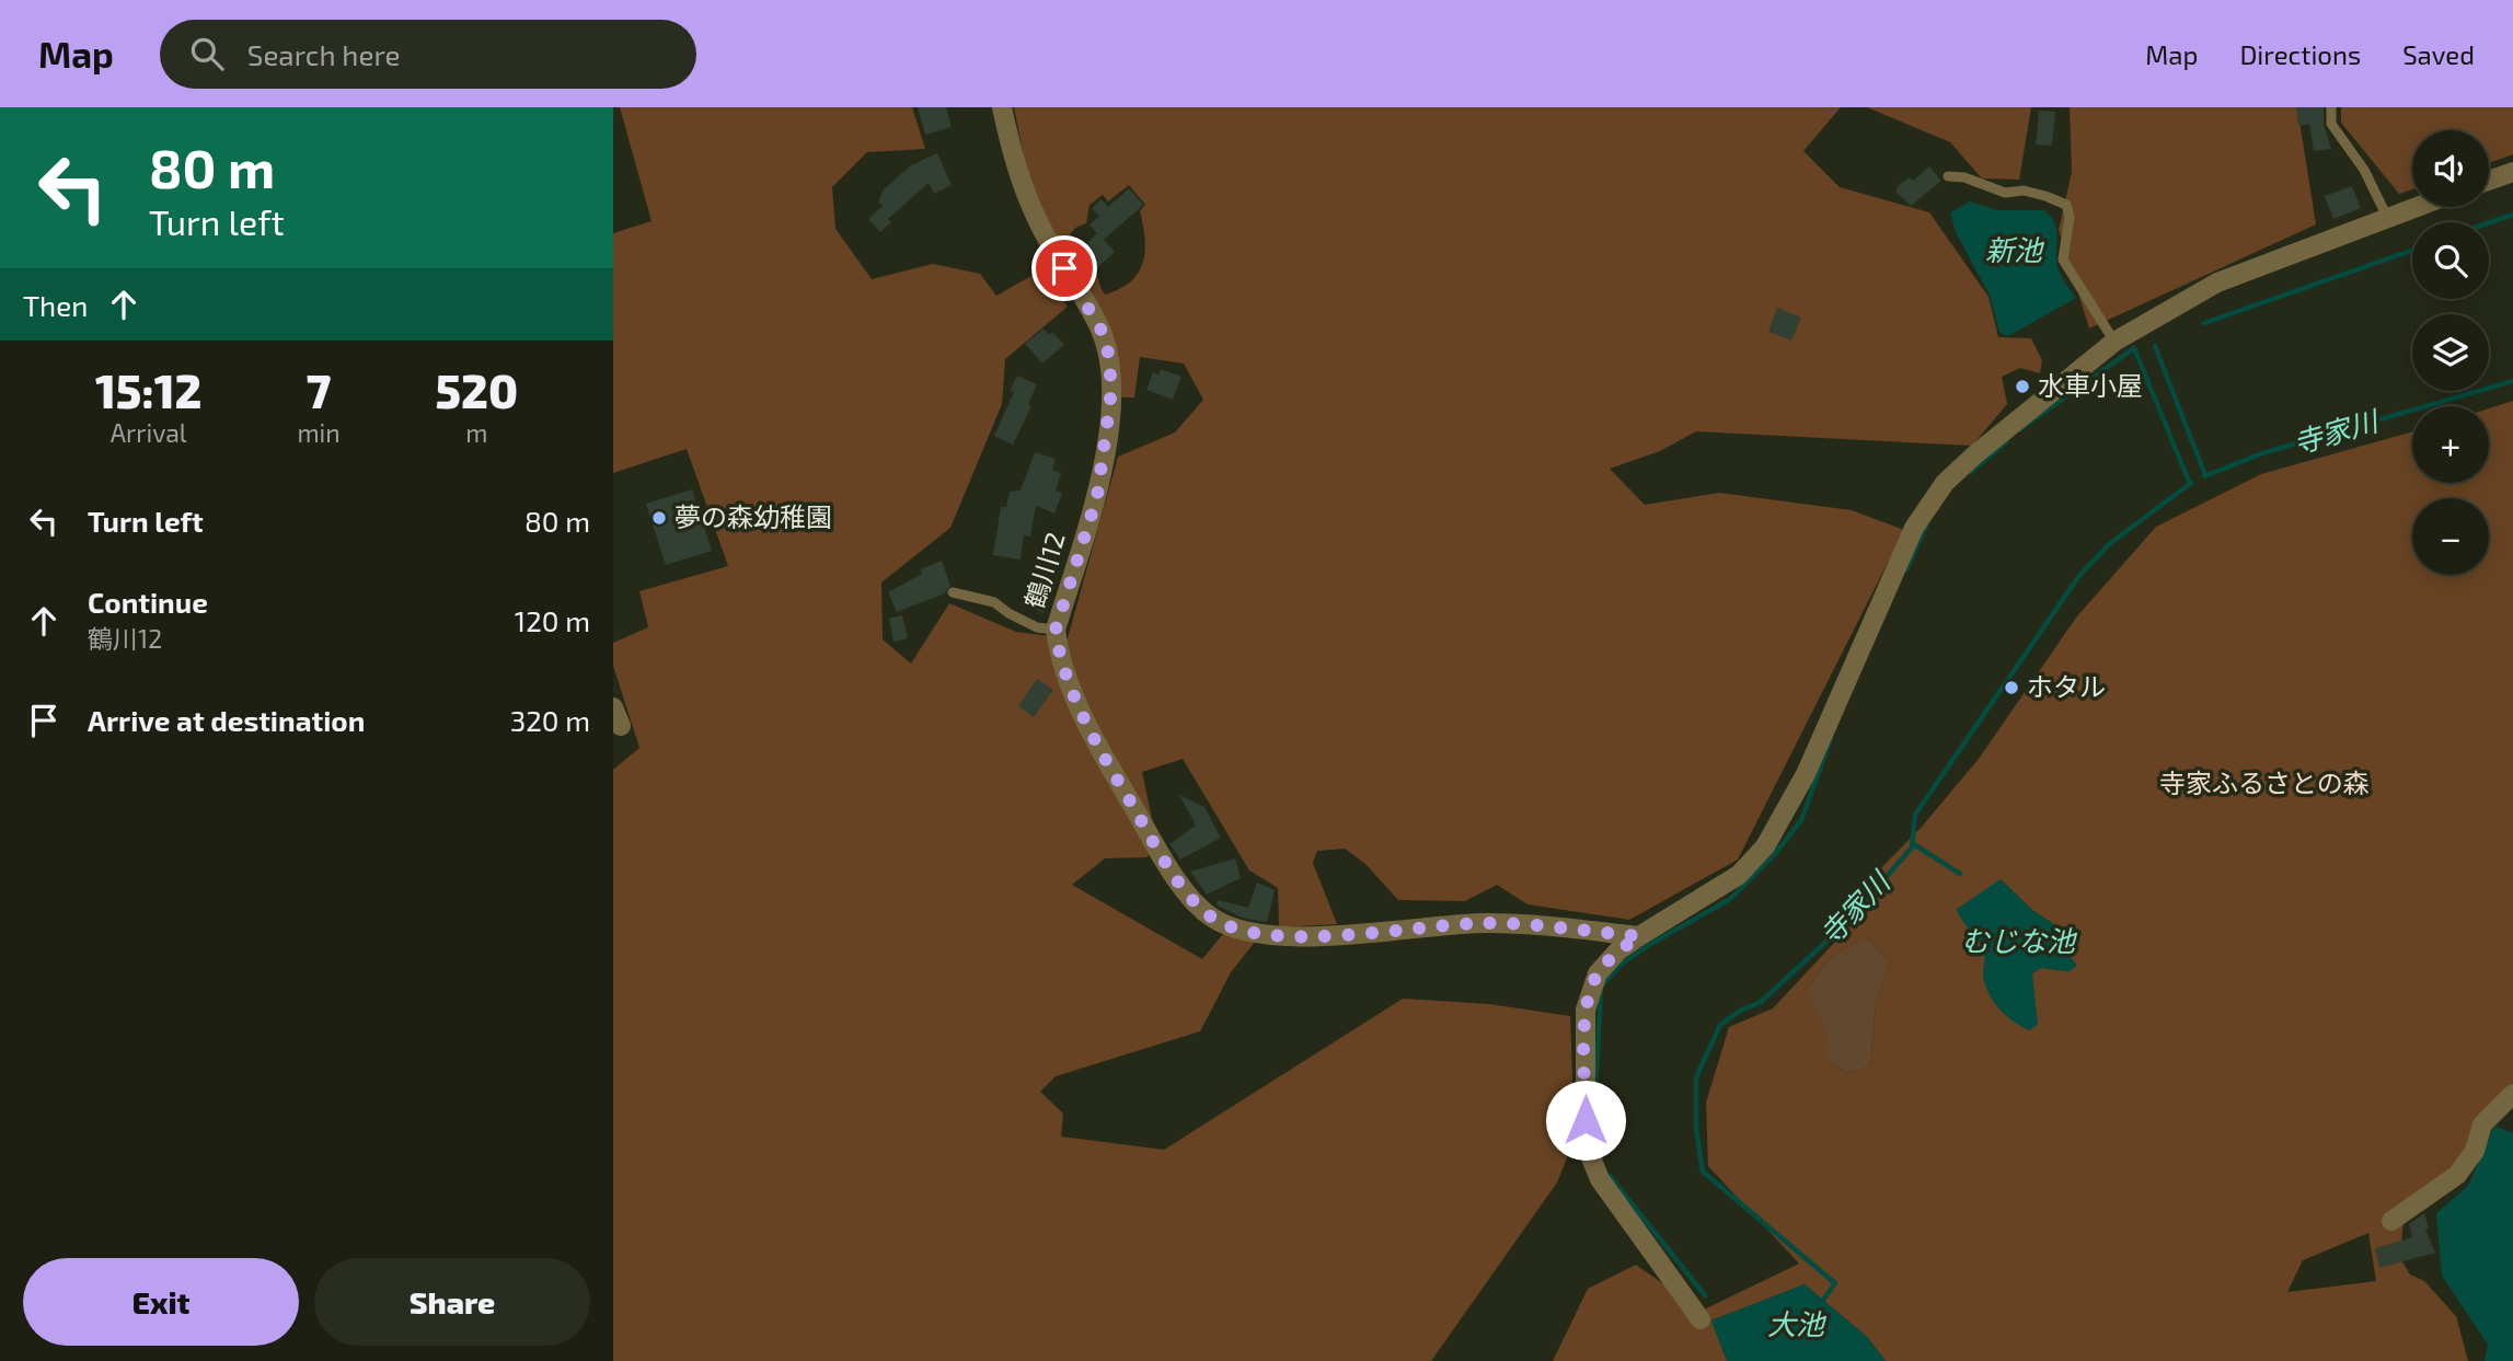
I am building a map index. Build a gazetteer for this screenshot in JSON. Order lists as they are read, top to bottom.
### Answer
{
  "streets": {
    "street": ["鶴川12"]
  },
  "water": [
    "新池",
    "寺家川",
    "むじな池",
    "大池"
  ],
  "parks": ["寺家ふるさとの森"],
  "places": ["水車小屋", "夢の森幼稚園", "ホタル"],
  "page": {
    "header": "Map",
    "search": "Search here",
    "nav": ["Map", "Directions", "Saved"],
    "turn": ["80 m", "Turn left"],
    "map_buttons": ["+", "−"],
    "then": "Then",
    "eta": [
      "15:12",
      "Arrival",
      "7",
      "min",
      "520",
      "m"
    ],
    "list": [
      {
        "name": "Turn left",
        "value": "80 m"
      },
      {
        "name": "Continue",
        "note": "鶴川12",
        "value": "120 m"
      },
      {
        "name": "Arrive at destination",
        "value": "320 m"
      }
    ],
    "buttons": ["Exit", "Share"]
  }
}
